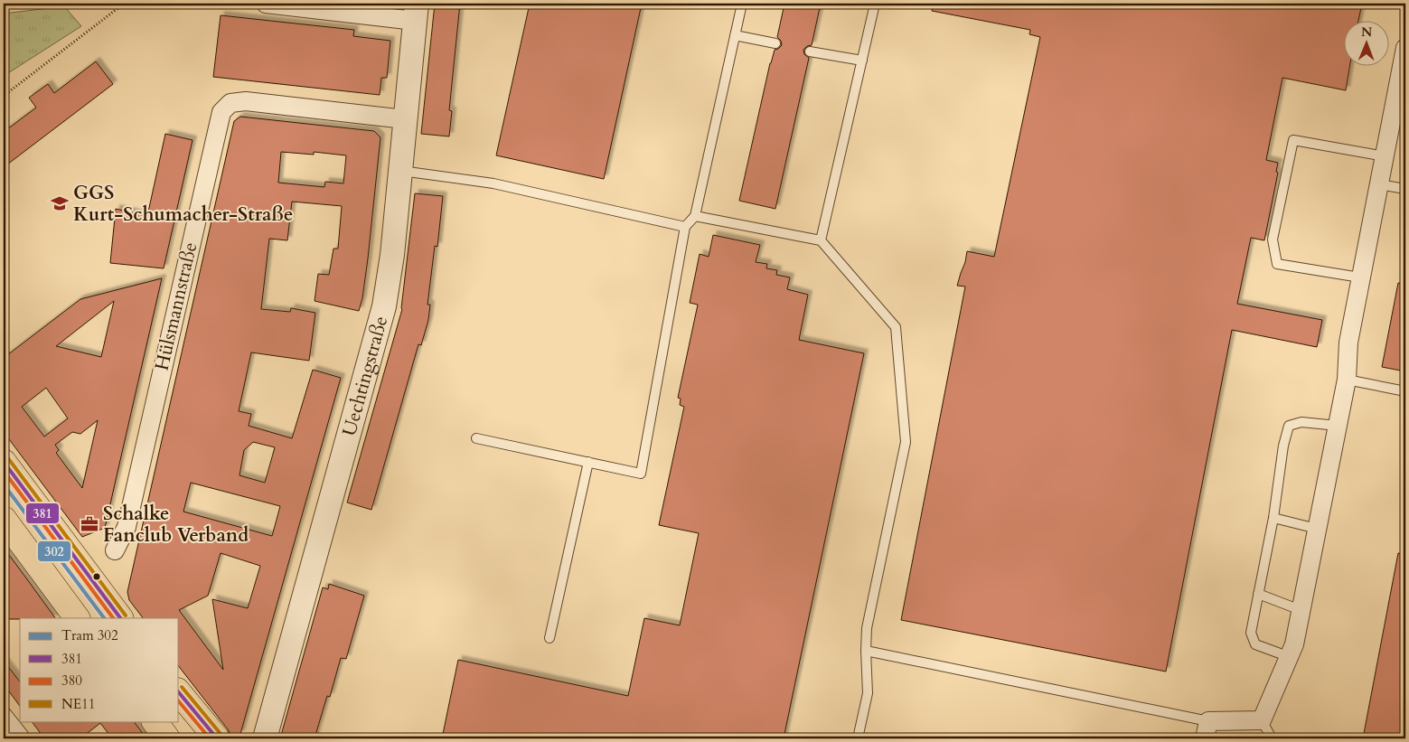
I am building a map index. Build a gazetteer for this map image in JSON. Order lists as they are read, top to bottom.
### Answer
{
  "streets": {
    "street": ["Hülsmannstraße", "Uechtingstraße"]
  },
  "crossings": [
    ["Hülsmannstraße", "Uechtingstraße"]
  ],
  "places": {
    "school or university": ["GGS Kurt-Schumacher-Straße"],
    "office": ["Schalke Fanclub Verband"]
  },
  "lines": [
    "transit line NE11",
    "transit line 381",
    "transit line 380",
    "tram line 302"
  ],
  "legend": [
    "Tram 302",
    "381",
    "380",
    "NE11"
  ],
  "north": "top"
}
